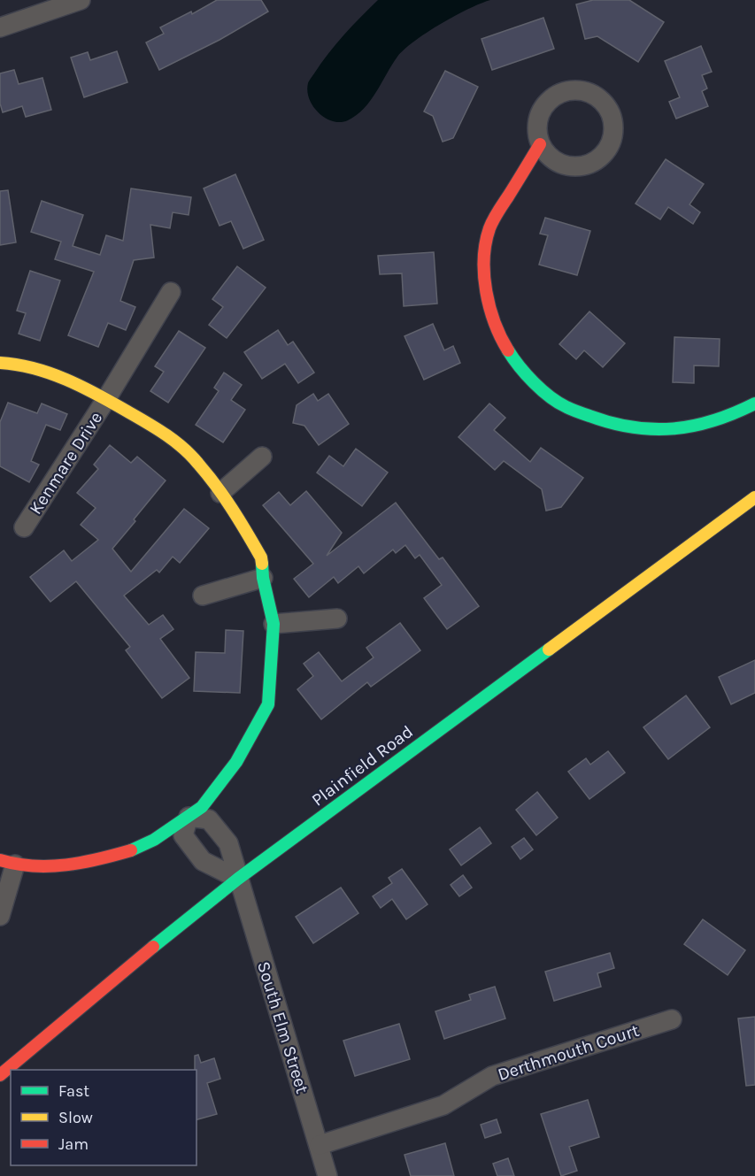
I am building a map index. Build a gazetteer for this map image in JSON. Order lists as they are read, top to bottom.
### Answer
{
  "streets": {
    "street": [
      "Kenmare Drive",
      "Plainfield Road",
      "South Elm Street",
      "Derthmouth Court"
    ]
  },
  "crossings": [
    ["Plainfield Road", "South Elm Street"],
    ["South Elm Street", "Derthmouth Court"]
  ],
  "legend": ["Fast", "Slow", "Jam"]
}
